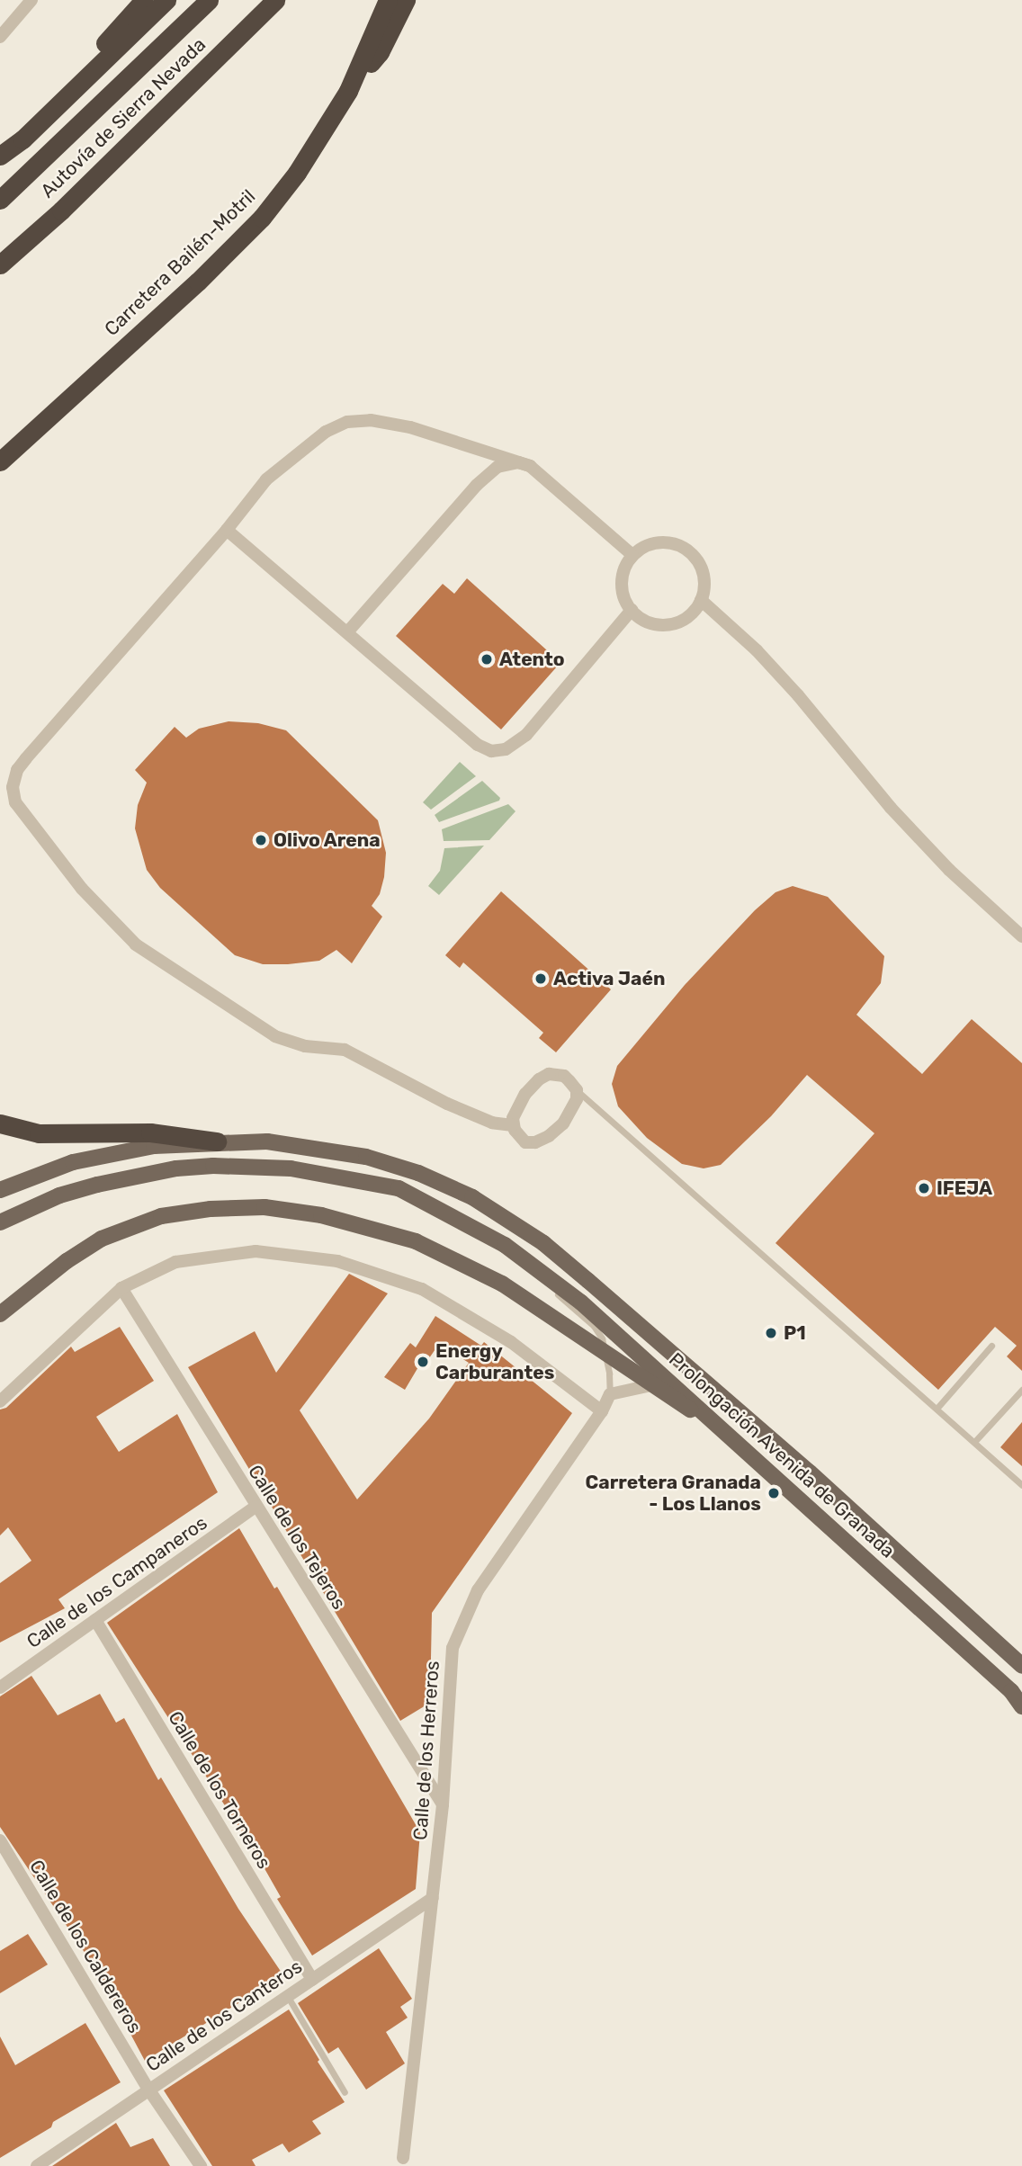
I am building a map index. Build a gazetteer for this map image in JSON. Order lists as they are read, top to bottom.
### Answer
{
  "streets": {
    "highway": ["Autovía de Sierra Nevada", "Carretera Bailén-Motril"],
    "main road": ["Prolongación Avenida de Granada"],
    "street": [
      "Calle de los Tejeros",
      "Calle de los Campaneros",
      "Calle de los Herreros",
      "Calle de los Torneros",
      "Calle de los Caldereros",
      "Calle de los Canteros"
    ]
  },
  "crossings": [
    ["Calle de los Tejeros", "Calle de los Campaneros"],
    ["Calle de los Tejeros", "Calle de los Herreros"],
    ["Calle de los Campaneros", "Calle de los Torneros"],
    ["Calle de los Herreros", "Calle de los Canteros"],
    ["Calle de los Torneros", "Calle de los Canteros"],
    ["Calle de los Caldereros", "Calle de los Canteros"]
  ],
  "places": [
    "Atento",
    "Olivo Arena",
    "Activa Jaén",
    "IFEJA",
    "P1",
    "Energy Carburantes",
    "Carretera Granada - Los Llanos"
  ]
}
